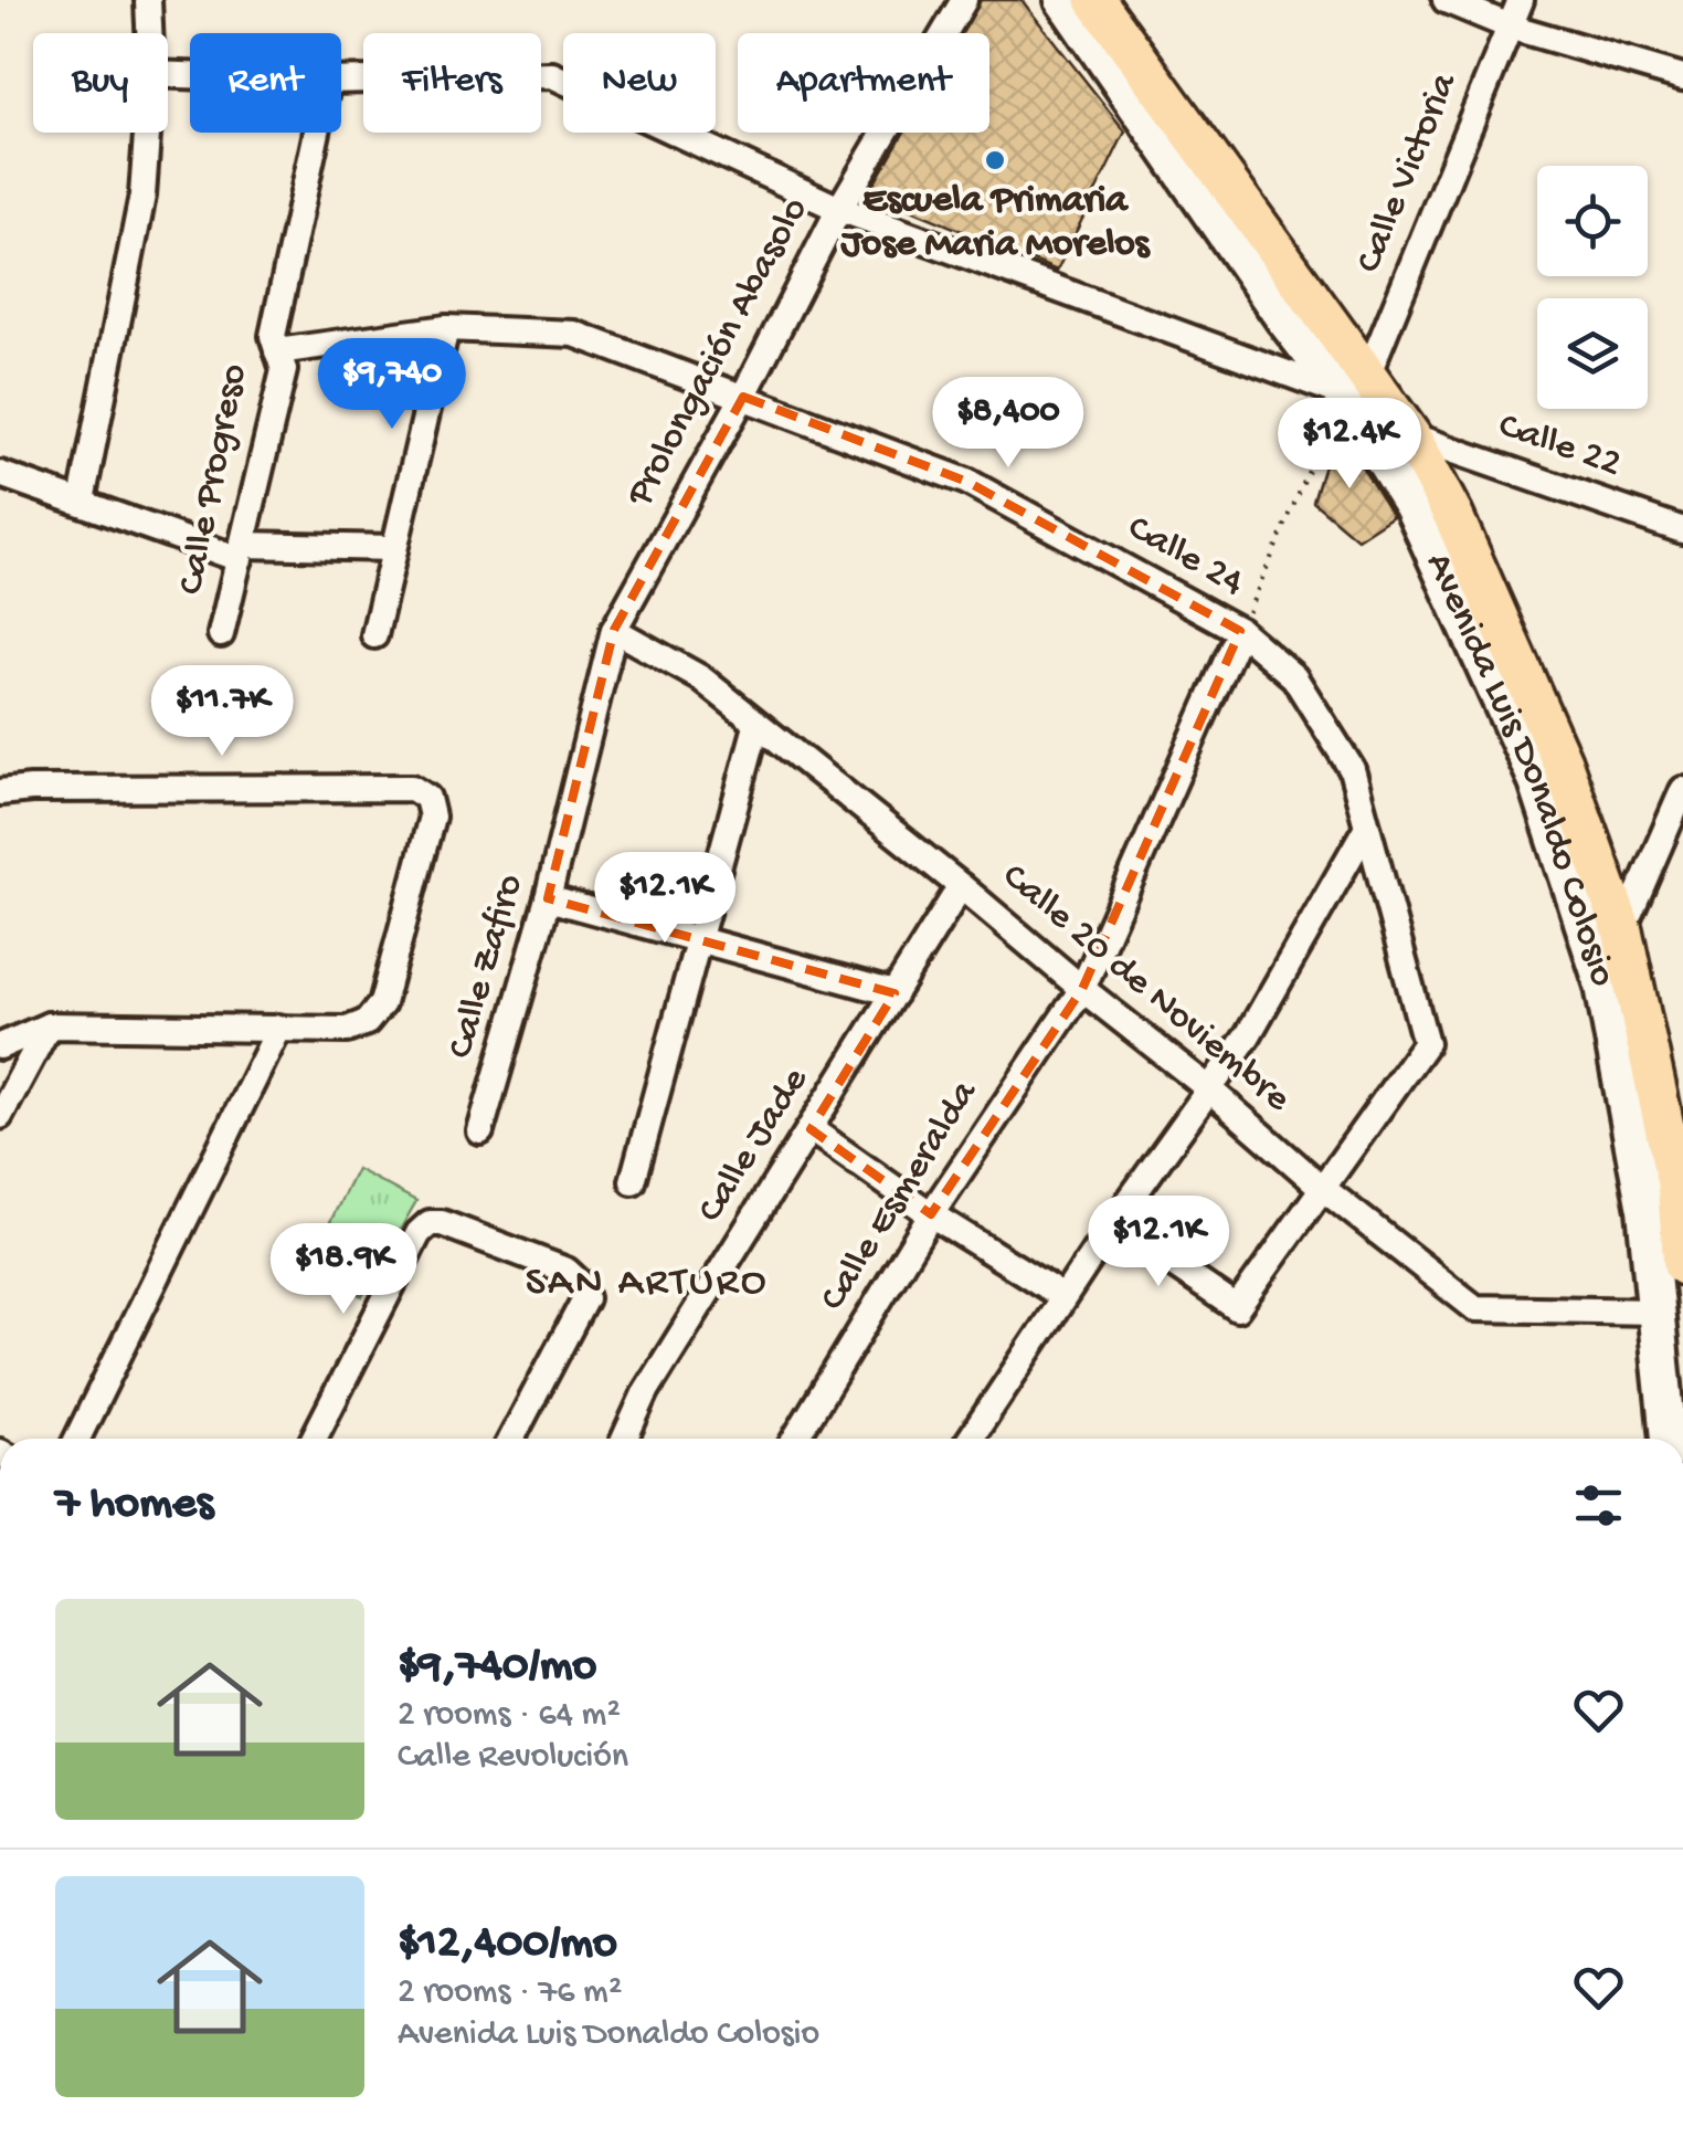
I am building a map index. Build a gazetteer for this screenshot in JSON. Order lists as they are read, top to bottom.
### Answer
{
  "streets": {
    "main road": ["Avenida Luis Donaldo Colosio"],
    "street": [
      "Calle Victoria",
      "Prolongación Abasolo",
      "Calle 22",
      "Calle Progreso",
      "Calle 24",
      "Calle Zafiro",
      "Calle 20 de Noviembre",
      "Calle Jade",
      "Calle Esmeralda"
    ]
  },
  "crossings": [
    ["Calle Victoria", "Avenida Luis Donaldo Colosio"],
    ["Prolongación Abasolo", "Calle 24"],
    ["Prolongación Abasolo", "Calle Zafiro"],
    ["Prolongación Abasolo", "Calle 20 de Noviembre"],
    ["Calle 22", "Avenida Luis Donaldo Colosio"],
    ["Calle Progreso", "Calle 24"],
    ["Calle 24", "Calle 20 de Noviembre"],
    ["Avenida Luis Donaldo Colosio", "Calle 20 de Noviembre"],
    ["Calle Zafiro", "Calle 20 de Noviembre"],
    ["Calle 20 de Noviembre", "Calle Jade"],
    ["Calle 20 de Noviembre", "Calle Esmeralda"]
  ],
  "districts": ["SAN ARTURO"],
  "places": ["Escuela Primaria Jose Maria Morelos"],
  "page": {
    "chip": [
      "Buy",
      "Rent",
      "Filters",
      "New",
      "Apartment"
    ],
    "price": [
      "$9,740",
      "$8,400",
      "$12.4K",
      "$11.7K",
      "$12.1K",
      "$12.1K",
      "$18.9K"
    ],
    "heading": "7 homes",
    "list": [
      {
        "name": "$9,740/mo",
        "note": "2 rooms · 64 m² · Calle Revolución"
      },
      {
        "name": "$12,400/mo",
        "note": "2 rooms · 76 m² · Avenida Luis Donaldo Colosio"
      }
    ]
  }
}
